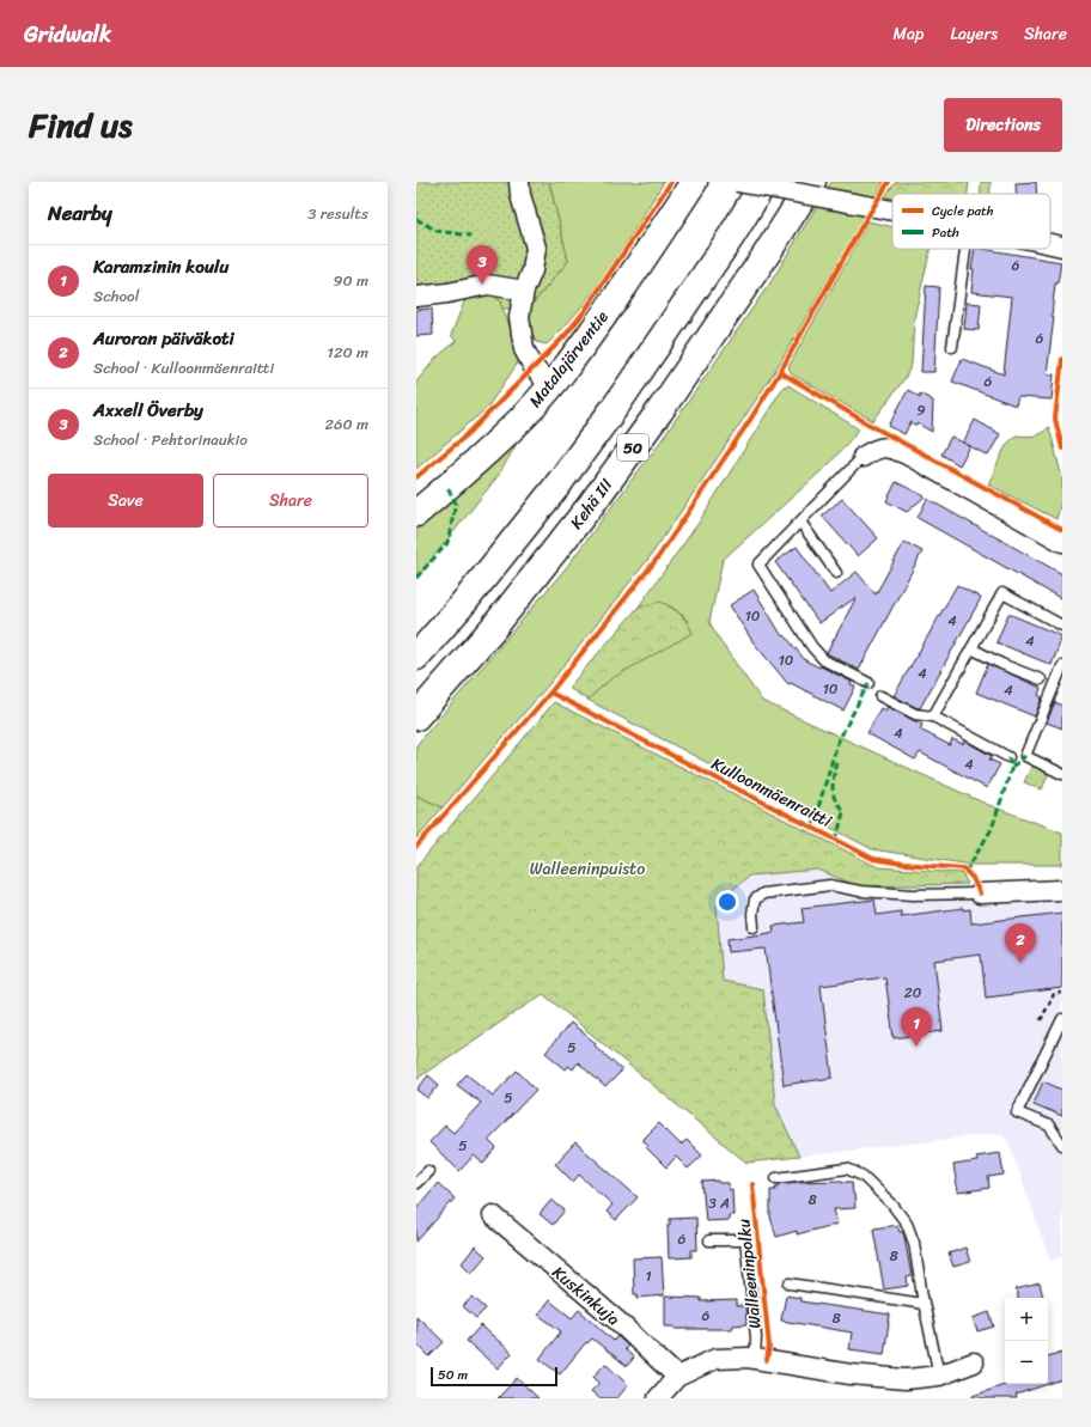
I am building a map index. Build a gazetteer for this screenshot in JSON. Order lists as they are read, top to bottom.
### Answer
{
  "streets": {
    "main road": ["Matalajärventie", "50", "Kehä III"],
    "street": ["Kuskinkuja"],
    "cycle path": ["Kulloonmäenraitti", "Walleeninpolku"]
  },
  "parks": ["Walleeninpuisto"],
  "house_numbers": [
    "6",
    "6",
    "6",
    "9",
    "10",
    "4",
    "4",
    "10",
    "4",
    "10",
    "4",
    "4",
    "4",
    "20",
    "5",
    "5",
    "5",
    "8",
    "3 A",
    "6",
    "8",
    "1",
    "6",
    "8"
  ],
  "legend": ["Cycle path", "Path"],
  "scale_bar": "50 m",
  "page": {
    "header": "Gridwalk",
    "nav": ["Map", "Layers", "Share"],
    "title": "Find us",
    "buttons": [
      "Directions",
      ["Save", "Share"]
    ],
    "heading": ["Nearby", "3 results"],
    "list": [
      {
        "mark": "1",
        "name": "Karamzinin koulu",
        "note": "School",
        "value": "90 m"
      },
      {
        "mark": "2",
        "name": "Auroran päiväkoti",
        "note": "School · Kulloonmäenraitti",
        "value": "120 m"
      },
      {
        "mark": "3",
        "name": "Axxell Överby",
        "note": "School · Pehtorinaukio",
        "value": "260 m"
      }
    ],
    "pins": ["3", "2", "1"],
    "map_buttons": ["+", "−"],
    "scale": "50 m"
  }
}
